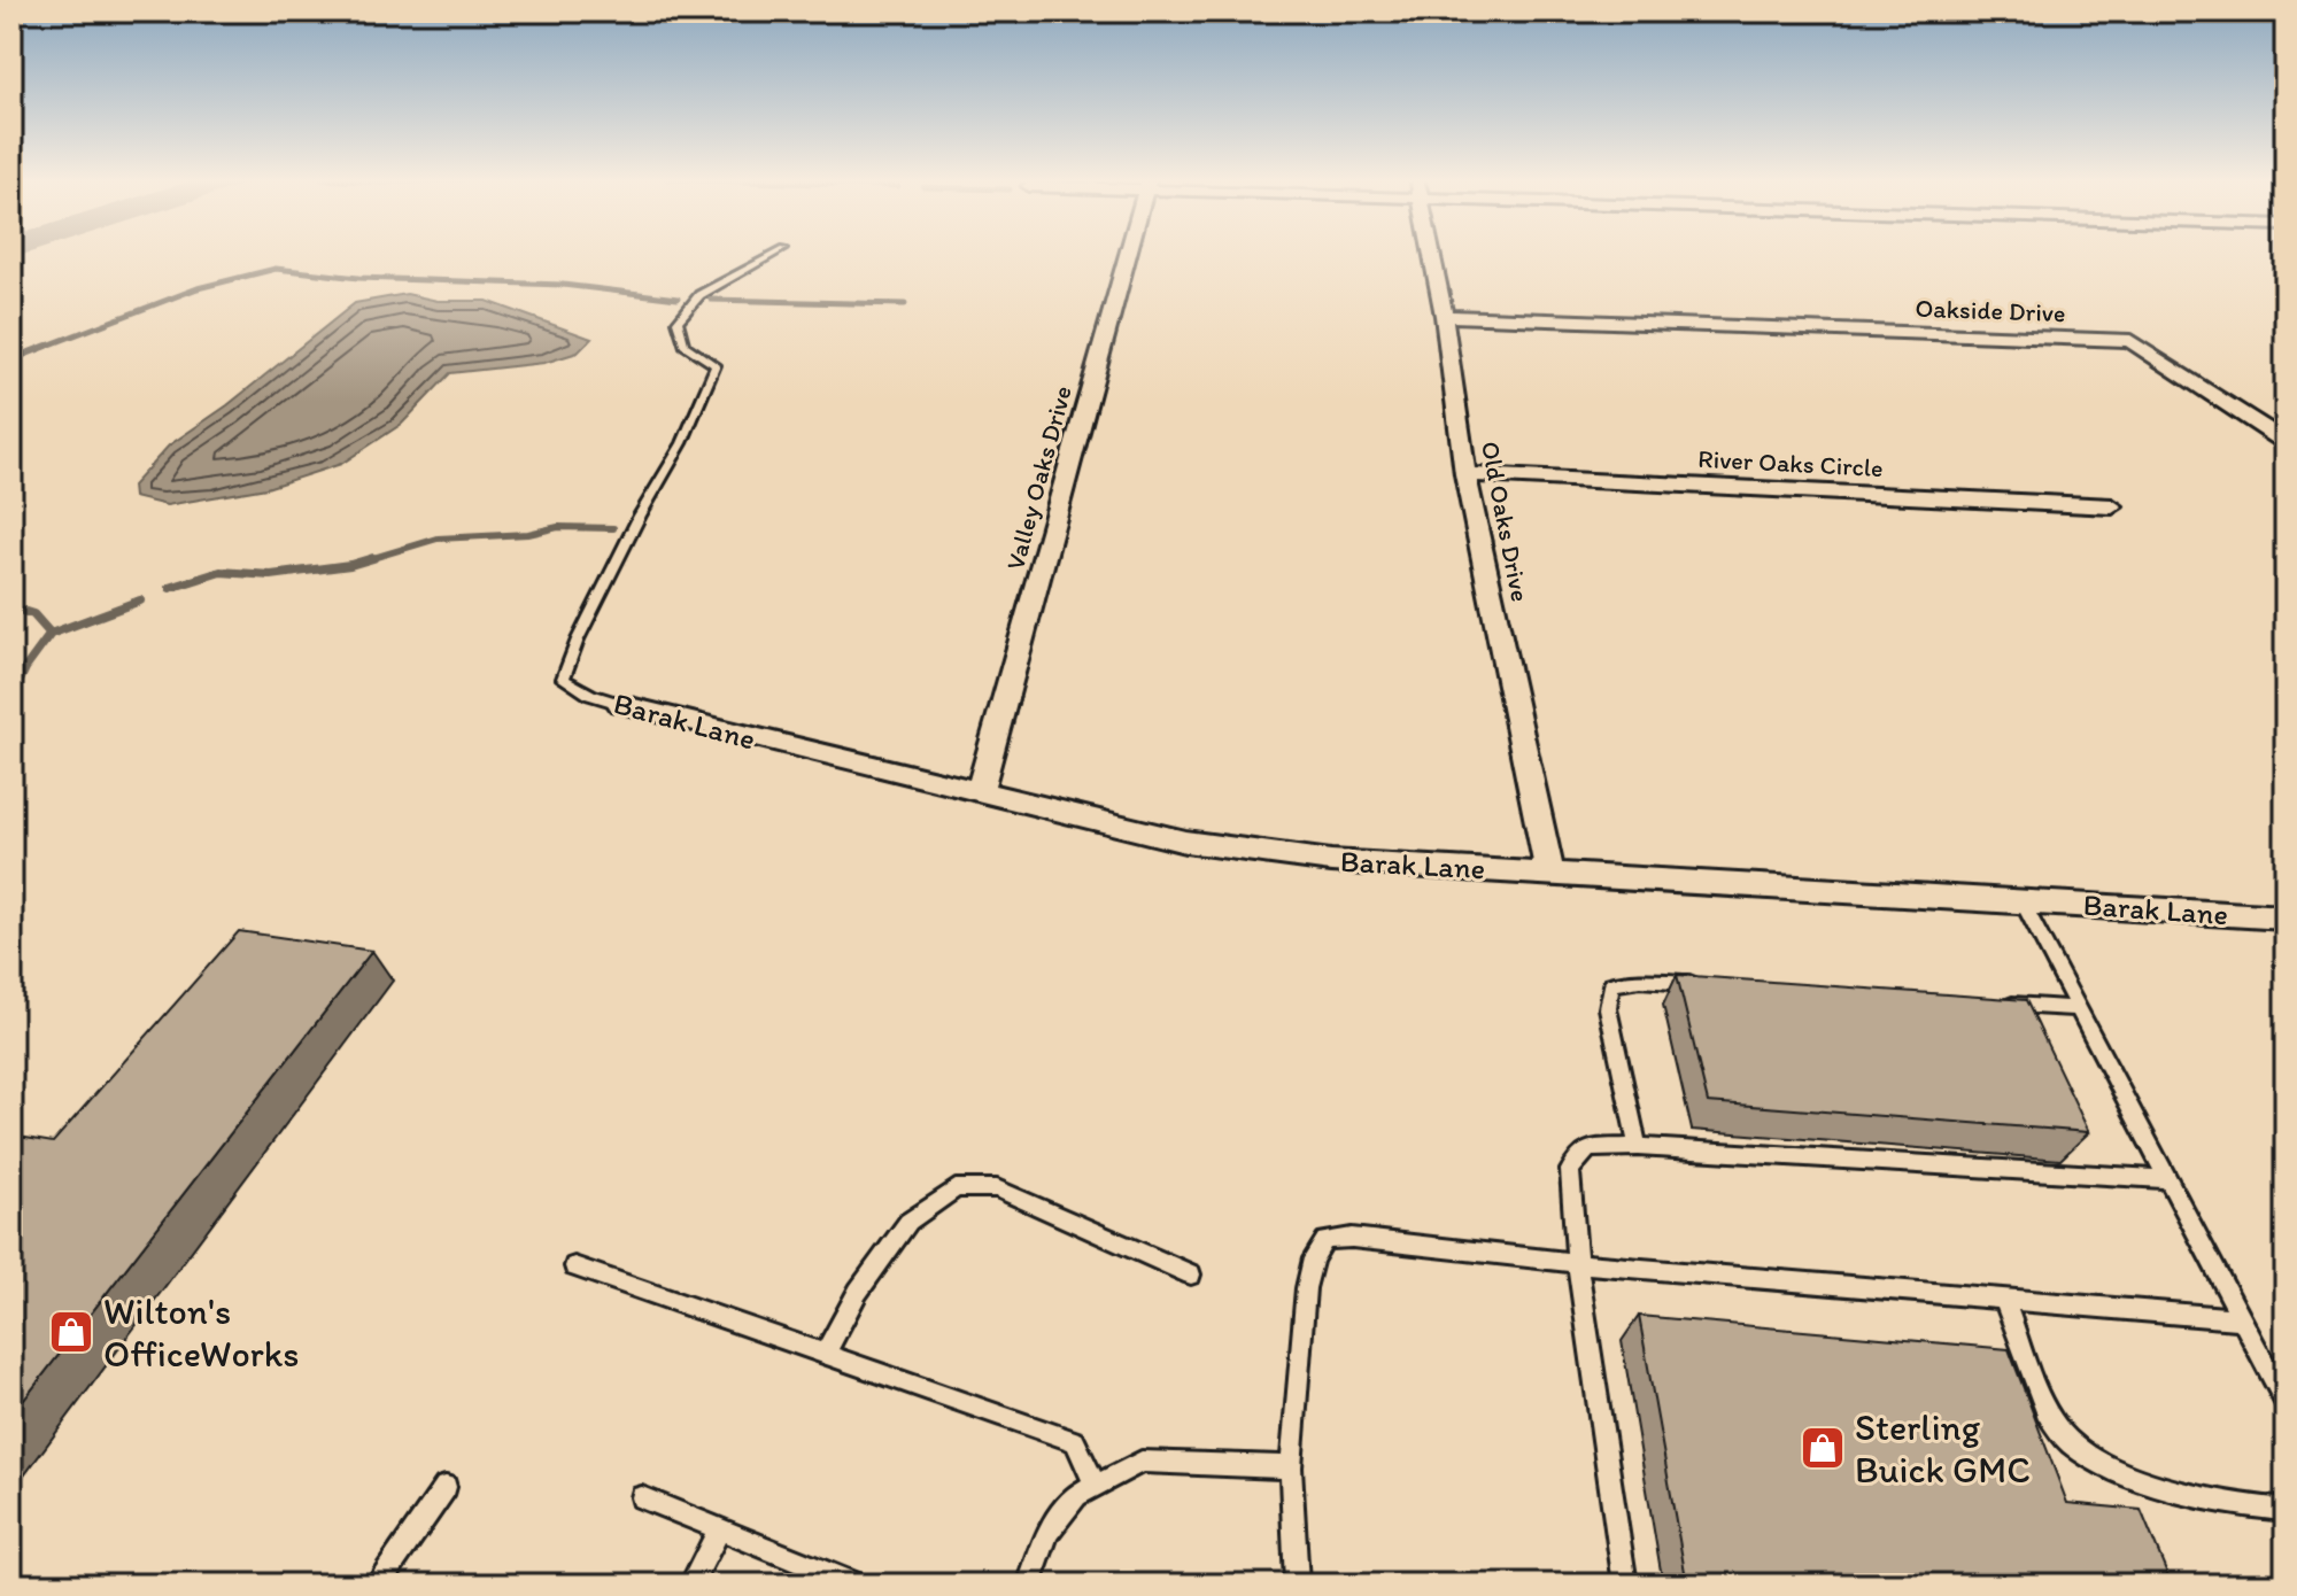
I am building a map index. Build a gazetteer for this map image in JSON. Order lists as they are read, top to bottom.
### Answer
{
  "streets": {
    "street": [
      "Oakside Drive",
      "River Oaks Circle",
      "Valley Oaks Drive",
      "Old Oaks Drive",
      "Barak Lane"
    ]
  },
  "crossings": [
    ["Oakside Drive", "Old Oaks Drive"],
    ["River Oaks Circle", "Old Oaks Drive"],
    ["Valley Oaks Drive", "Barak Lane"],
    ["Old Oaks Drive", "Barak Lane"]
  ],
  "places": {
    "shop": ["Wilton's OfficeWorks", "Sterling Buick GMC"]
  }
}
